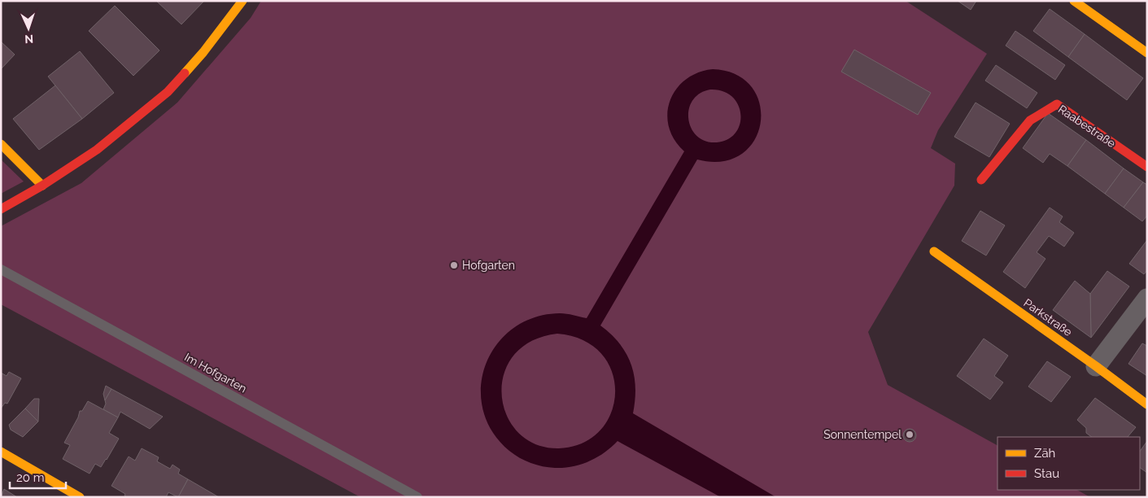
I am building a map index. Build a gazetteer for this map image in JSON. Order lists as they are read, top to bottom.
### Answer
{
  "streets": {
    "street": ["Raabestraße", "Parkstraße"],
    "lane": ["Im Hofgarten"]
  },
  "places": ["Hofgarten", "Sonnentempel"],
  "legend": ["Zäh", "Stau"],
  "scale_bar": "20 m",
  "north": "bottom"
}
